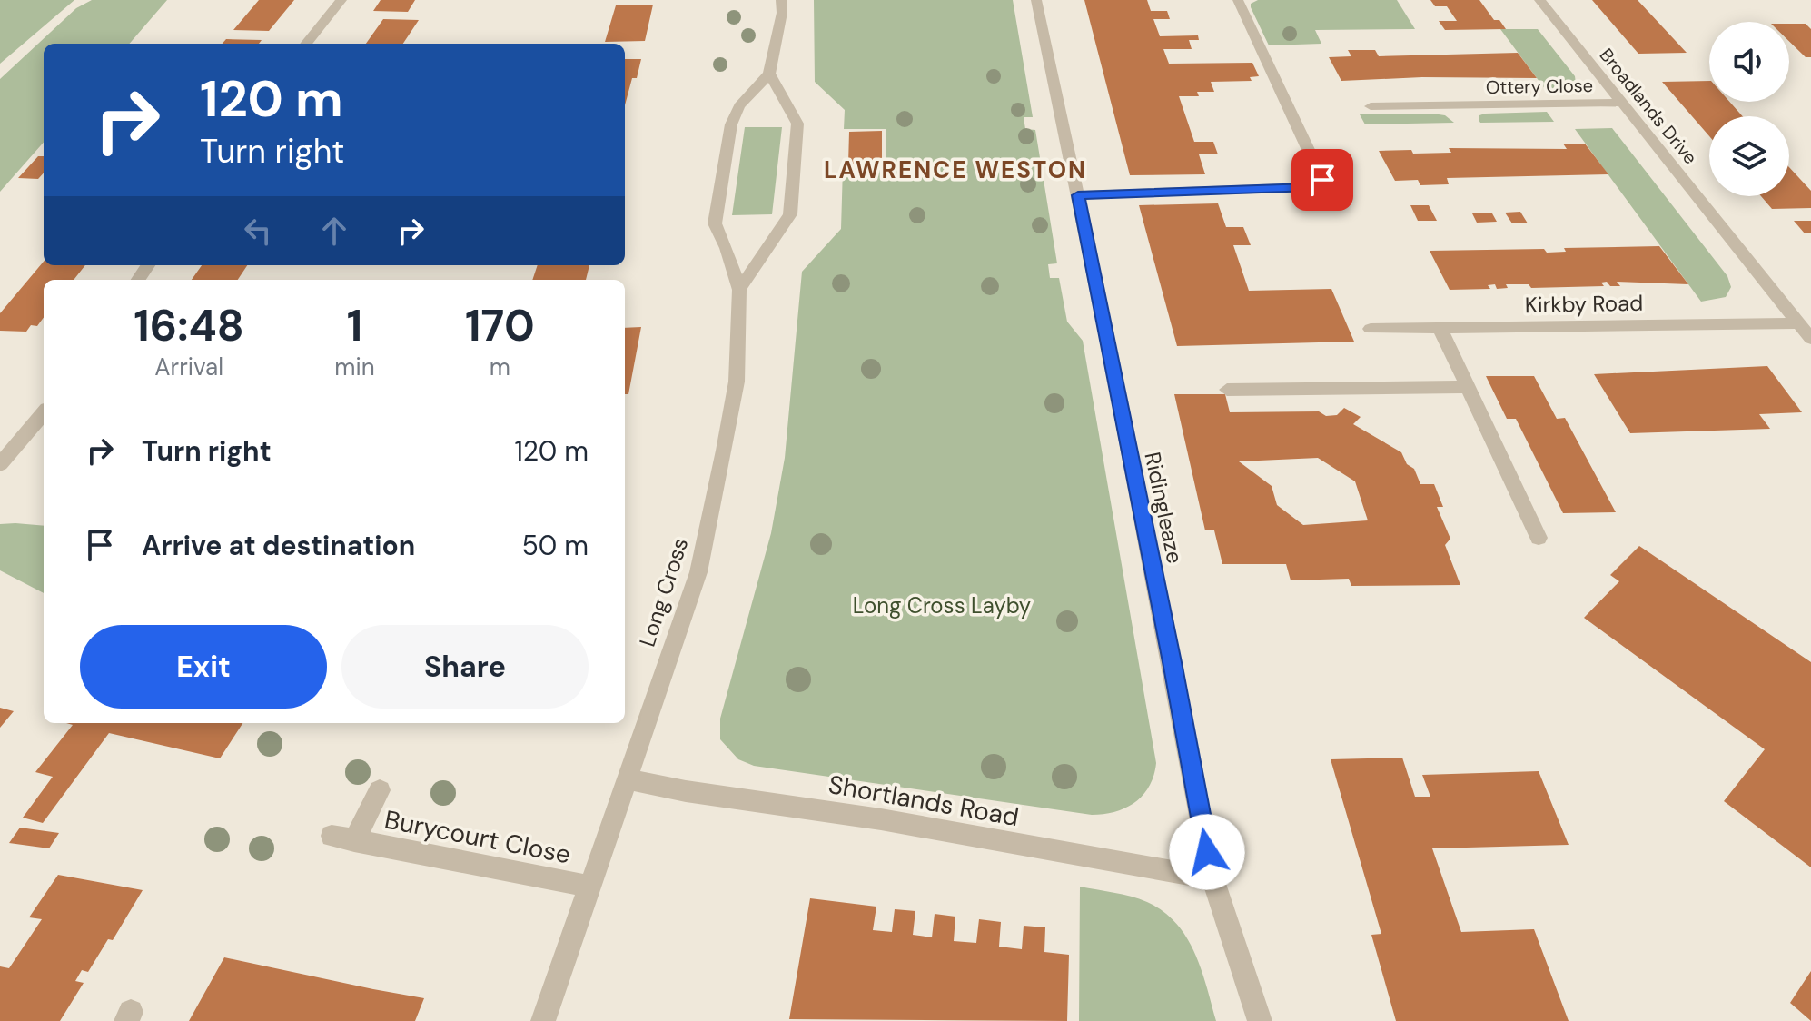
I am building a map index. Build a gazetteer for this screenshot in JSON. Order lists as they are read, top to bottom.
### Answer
{
  "streets": {
    "street": [
      "Ottery Close",
      "Broadlands Drive",
      "Kirkby Road",
      "Ridingleaze",
      "Long Cross",
      "Shortlands Road",
      "Burycourt Close"
    ]
  },
  "crossings": [
    ["Ottery Close", "Broadlands Drive"],
    ["Broadlands Drive", "Kirkby Road"],
    ["Ridingleaze", "Shortlands Road"],
    ["Long Cross", "Shortlands Road"],
    ["Long Cross", "Burycourt Close"]
  ],
  "districts": ["LAWRENCE WESTON"],
  "parks": ["Long Cross Layby"],
  "page": {
    "turn": ["120 m", "Turn right"],
    "eta": [
      "16:48",
      "Arrival",
      "1",
      "min",
      "170",
      "m"
    ],
    "list": [
      {
        "name": "Turn right",
        "value": "120 m"
      },
      {
        "name": "Arrive at destination",
        "value": "50 m"
      }
    ],
    "buttons": ["Exit", "Share"]
  }
}
